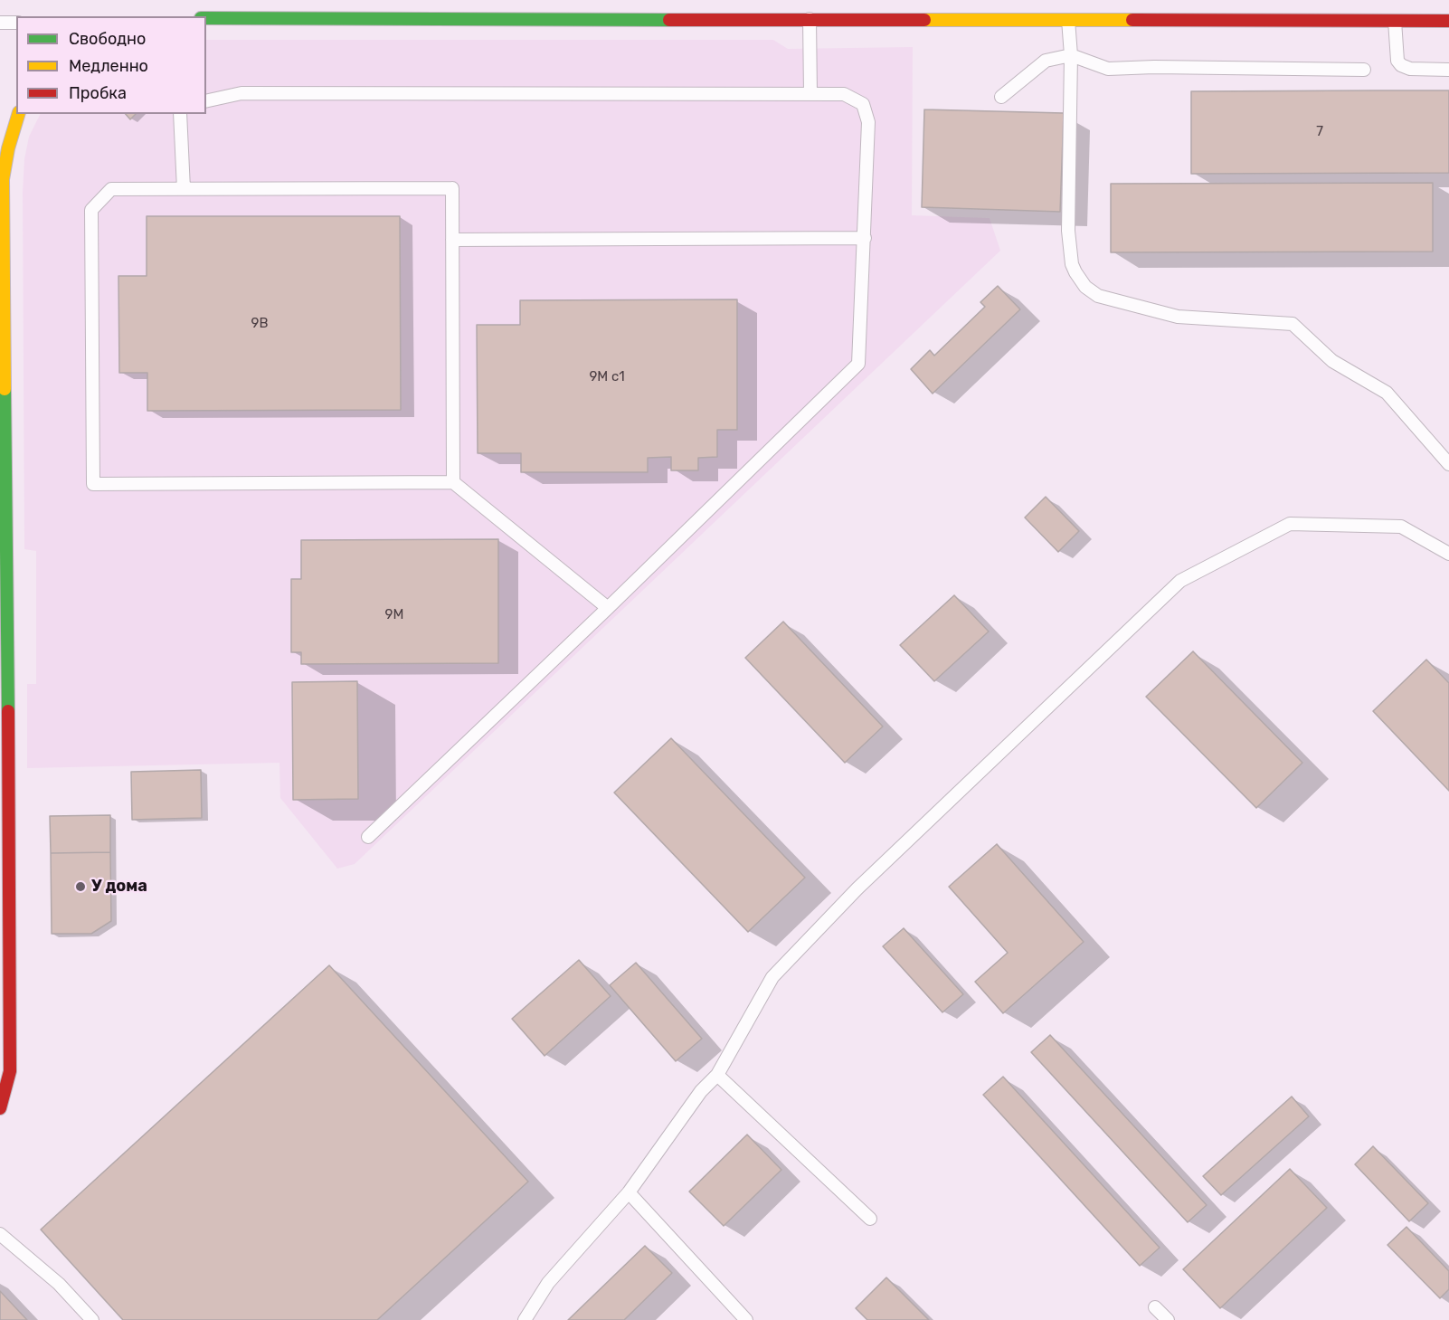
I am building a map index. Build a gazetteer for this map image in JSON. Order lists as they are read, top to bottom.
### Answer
{
  "places": ["У дома"],
  "house_numbers": [
    "7",
    "9В",
    "9М с1",
    "9М"
  ],
  "legend": ["Свободно", "Медленно", "Пробка"]
}
